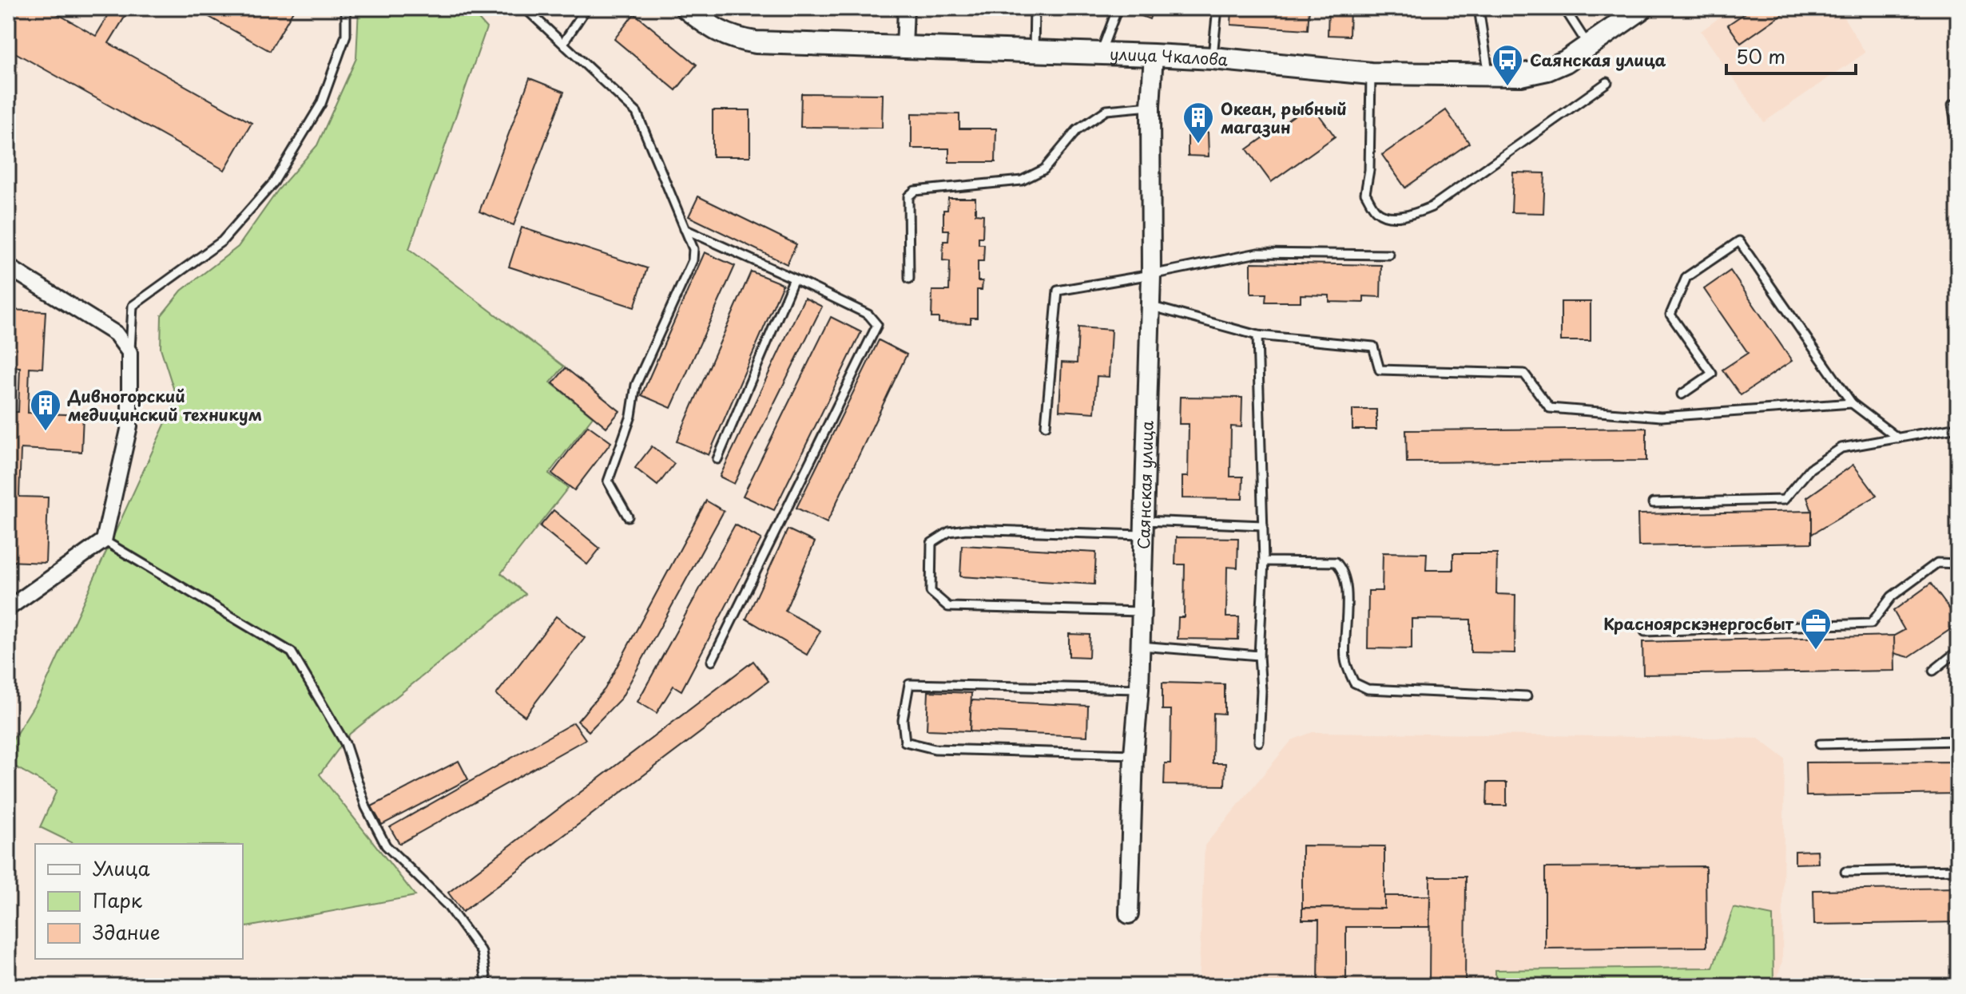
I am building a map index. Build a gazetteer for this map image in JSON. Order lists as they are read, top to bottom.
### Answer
{
  "streets": {
    "main road": ["улица Чкалова"],
    "street": ["Саянская улица"]
  },
  "crossings": [
    ["улица Чкалова", "Саянская улица"]
  ],
  "places": {
    "bus stop": ["Саянская улица"],
    "building": ["Океан, рыбный магазин", "Дивногорский медицинский техникум"],
    "office": ["Красноярскэнергосбыт"]
  },
  "legend": ["Улица", "Парк", "Здание"],
  "scale_bar": "50 m"
}
